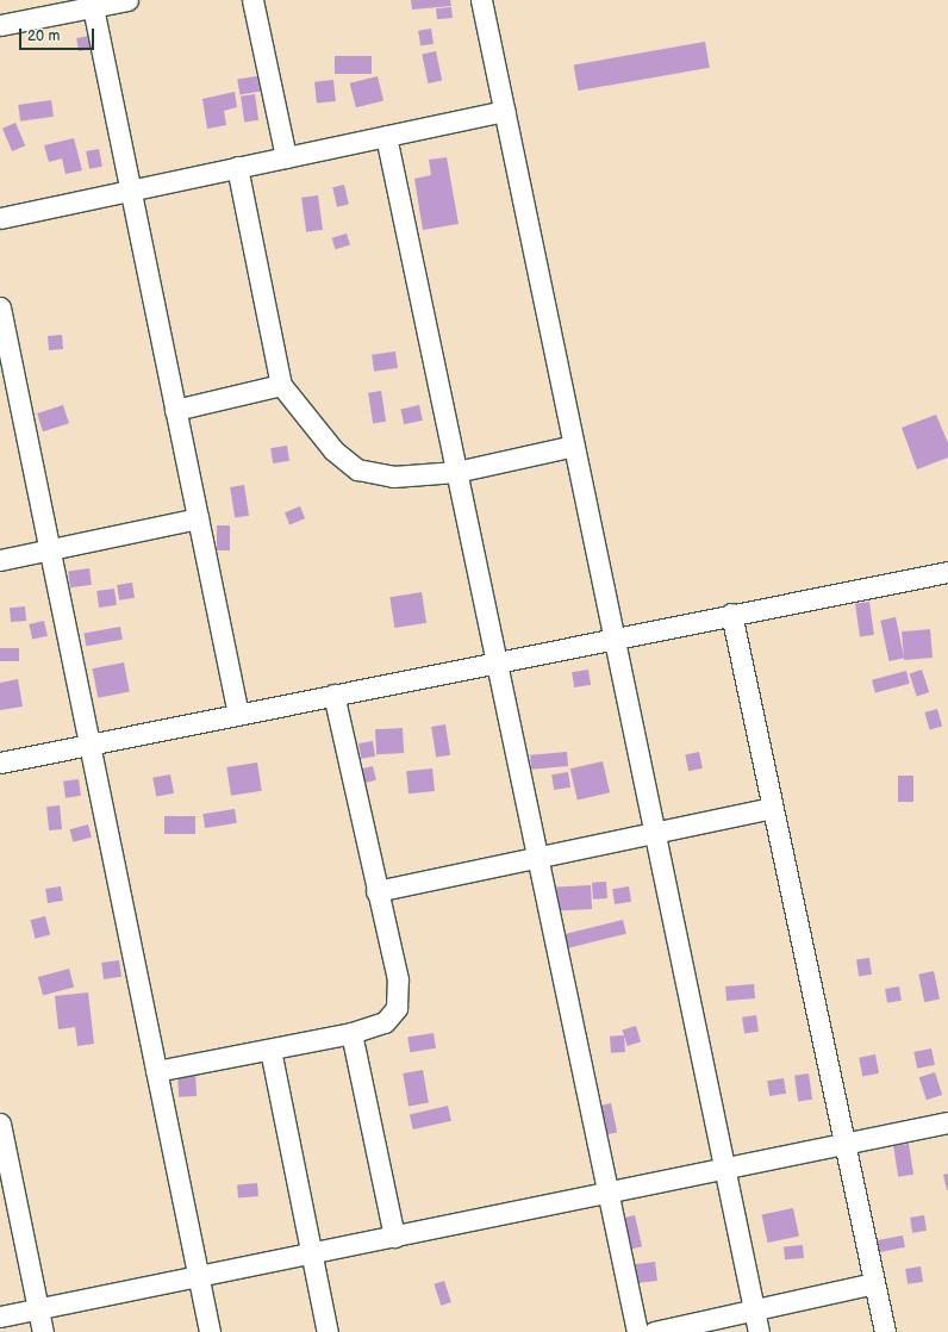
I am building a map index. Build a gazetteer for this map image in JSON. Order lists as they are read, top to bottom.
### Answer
{
  "scale_bar": "20 m"
}
